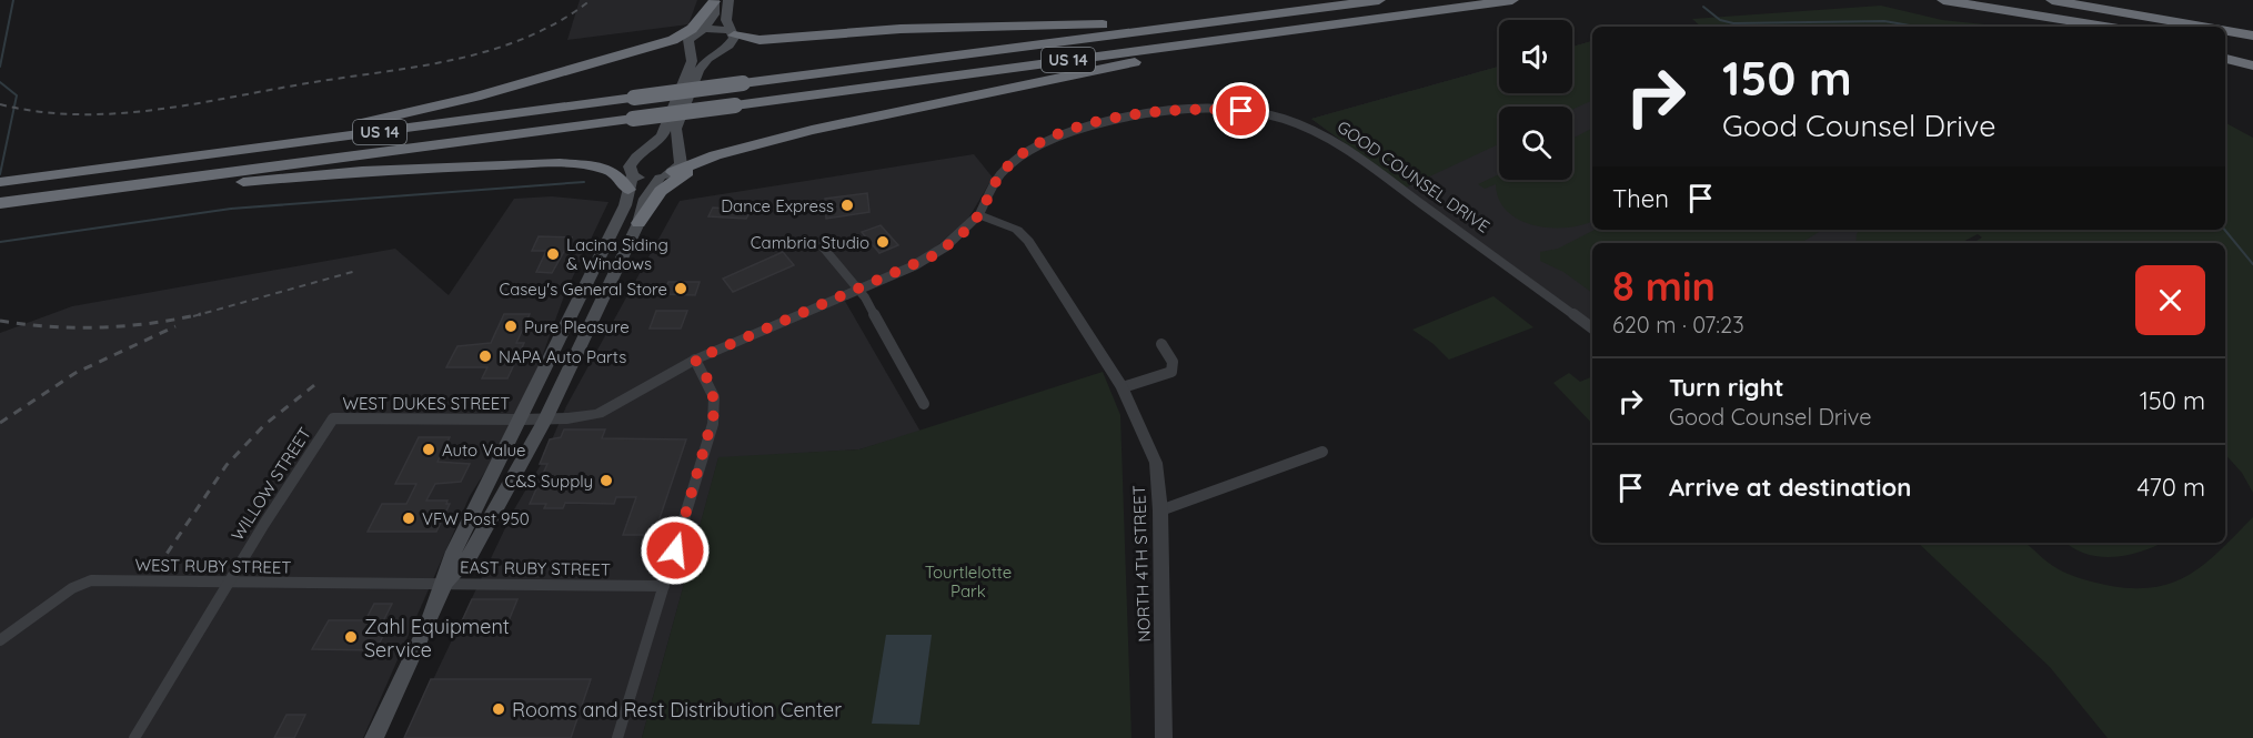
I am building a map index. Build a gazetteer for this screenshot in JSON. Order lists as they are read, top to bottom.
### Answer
{
  "streets": {
    "highway": ["US 14"],
    "street": [
      "GOOD COUNSEL DRIVE",
      "WEST DUKES STREET",
      "WILLOW STREET",
      "NORTH 4TH STREET",
      "WEST RUBY STREET",
      "EAST RUBY STREET"
    ]
  },
  "crossings": [
    ["GOOD COUNSEL DRIVE", "WEST DUKES STREET"],
    ["GOOD COUNSEL DRIVE", "NORTH 4TH STREET"],
    ["WEST DUKES STREET", "WILLOW STREET"],
    ["WILLOW STREET", "WEST RUBY STREET"],
    ["WEST RUBY STREET", "EAST RUBY STREET"]
  ],
  "parks": ["Tourtlelotte Park"],
  "places": [
    "Dance Express",
    "Cambria Studio",
    "Lacina Siding & Windows",
    "Casey's General Store",
    "Pure Pleasure",
    "NAPA Auto Parts",
    "Auto Value",
    "C&S Supply",
    "VFW Post 950",
    "Zahl Equipment Service",
    "Rooms and Rest Distribution Center"
  ],
  "page": {
    "turn": ["150 m", "Good Counsel Drive"],
    "then": "Then",
    "heading": ["8 min", "620 m · 07:23"],
    "list": [
      {
        "name": "Turn right",
        "note": "Good Counsel Drive",
        "value": "150 m"
      },
      {
        "name": "Arrive at destination",
        "value": "470 m"
      }
    ]
  }
}
